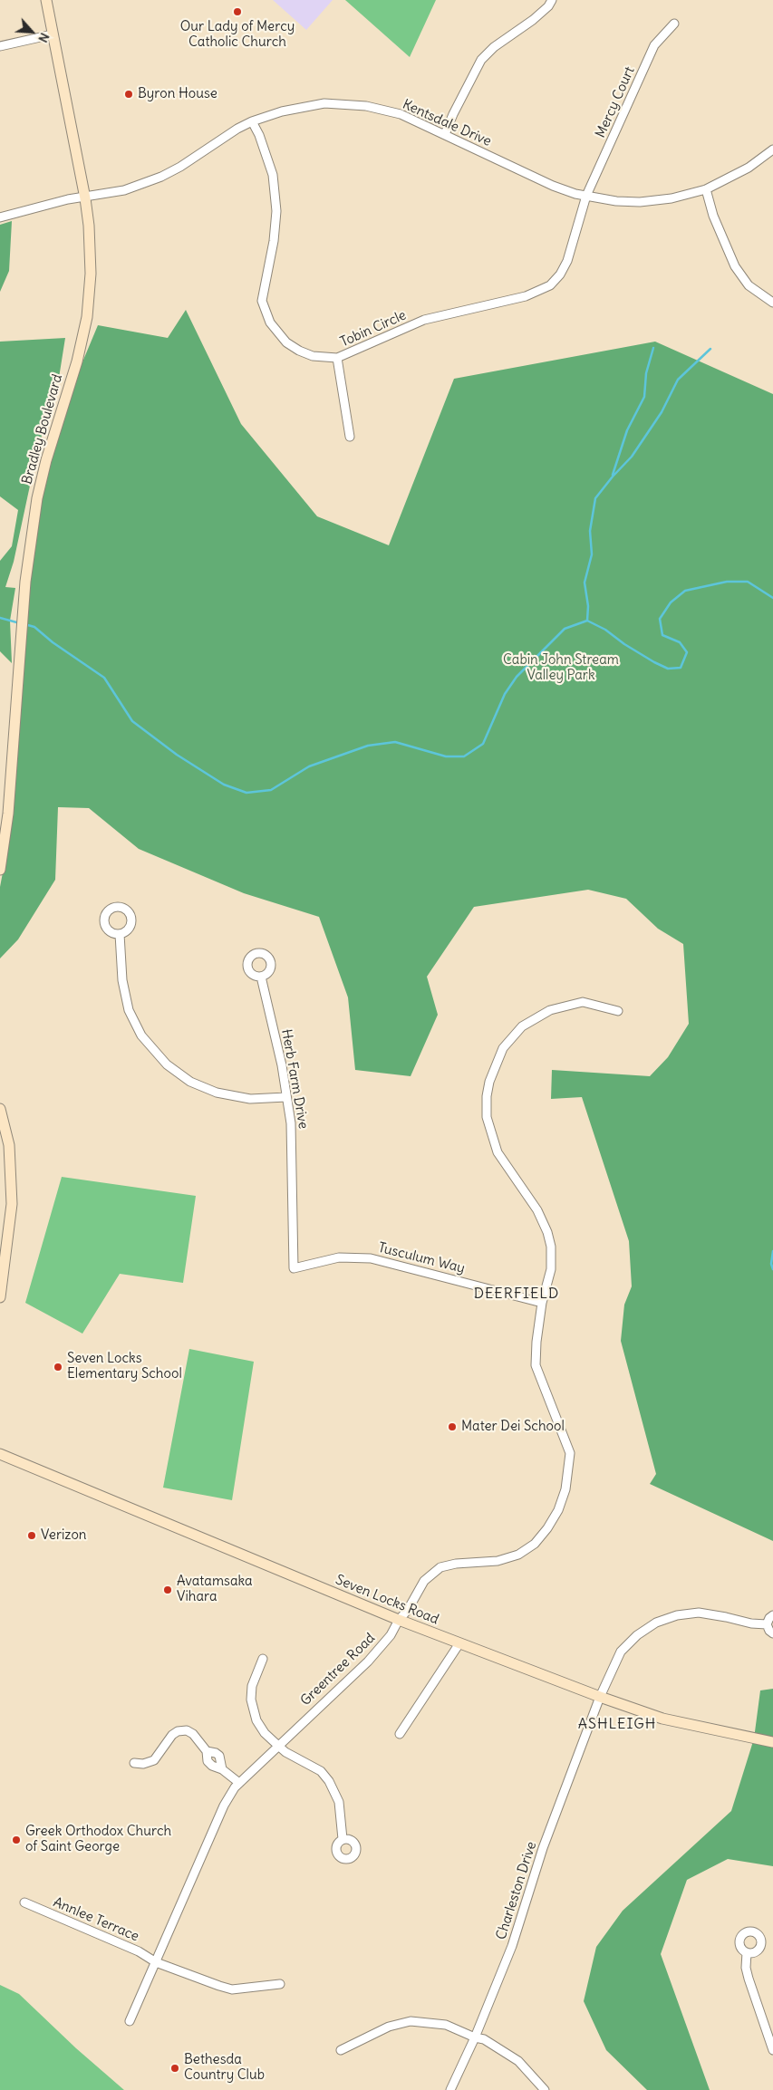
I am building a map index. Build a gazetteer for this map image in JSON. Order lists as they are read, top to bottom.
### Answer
{
  "streets": {
    "main road": ["Bradley Boulevard", "Seven Locks Road"],
    "street": [
      "Mercy Court",
      "Kentsdale Drive",
      "Tobin Circle",
      "Herb Farm Drive",
      "Tusculum Way",
      "Greentree Road",
      "Charleston Drive",
      "Annlee Terrace"
    ]
  },
  "crossings": [
    ["Mercy Court", "Kentsdale Drive"],
    ["Mercy Court", "Tobin Circle"],
    ["Kentsdale Drive", "Tobin Circle"],
    ["Kentsdale Drive", "Bradley Boulevard"],
    ["Herb Farm Drive", "Tusculum Way"],
    ["Tusculum Way", "Greentree Road"],
    ["Seven Locks Road", "Greentree Road"],
    ["Seven Locks Road", "Charleston Drive"],
    ["Greentree Road", "Annlee Terrace"]
  ],
  "districts": ["DEERFIELD", "ASHLEIGH"],
  "parks": ["Cabin John Stream Valley Park"],
  "places": [
    "Our Lady of Mercy Catholic Church",
    "Byron House",
    "Seven Locks Elementary School",
    "Mater Dei School",
    "Verizon",
    "Avatamsaka Vihara",
    "Greek Orthodox Church of Saint George",
    "Bethesda Country Club"
  ],
  "north": "bottom right"
}
